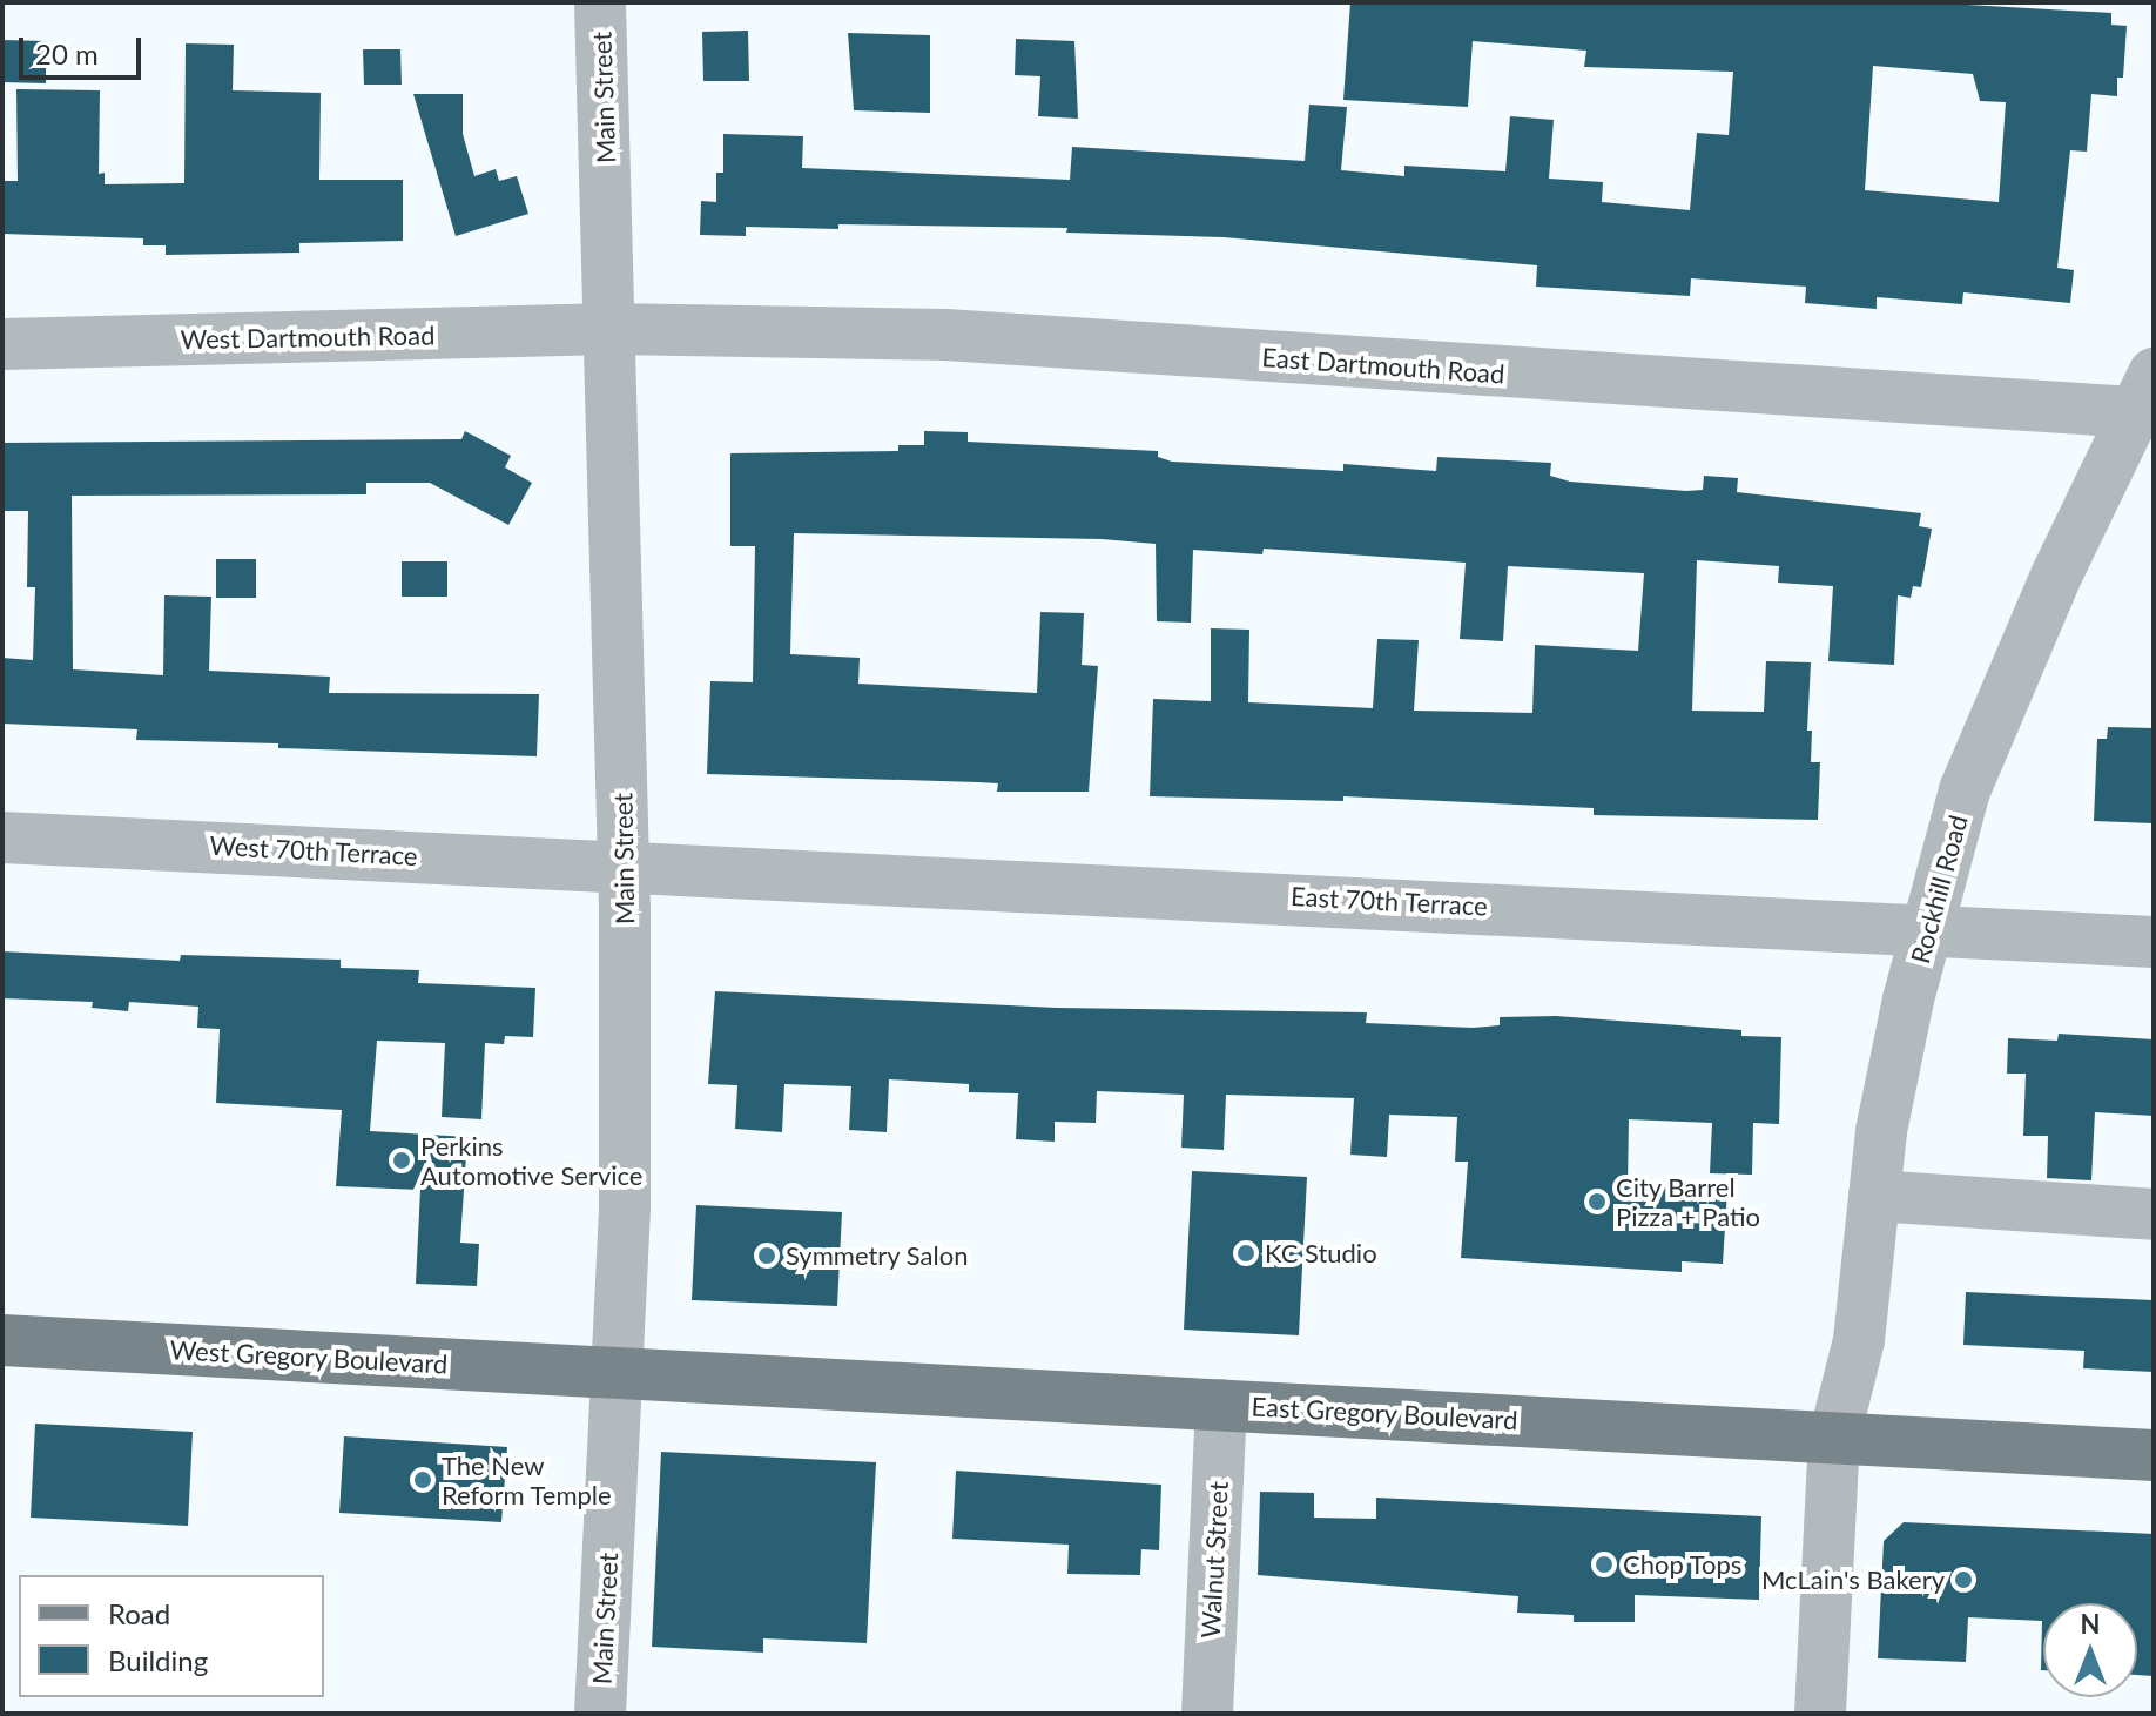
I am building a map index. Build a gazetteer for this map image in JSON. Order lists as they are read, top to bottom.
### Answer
{
  "streets": {
    "main road": ["West Gregory Boulevard", "East Gregory Boulevard"],
    "street": [
      "Main Street",
      "West Dartmouth Road",
      "East Dartmouth Road",
      "West 70th Terrace",
      "Rockhill Road",
      "East 70th Terrace",
      "Walnut Street"
    ]
  },
  "crossings": [
    ["Main Street", "West Dartmouth Road"],
    ["Main Street", "East Dartmouth Road"],
    ["Main Street", "West 70th Terrace"],
    ["Main Street", "East 70th Terrace"],
    ["Main Street", "West Gregory Boulevard"],
    ["Main Street", "East Gregory Boulevard"],
    ["West Dartmouth Road", "East Dartmouth Road"],
    ["East Dartmouth Road", "Rockhill Road"],
    ["West 70th Terrace", "East 70th Terrace"],
    ["Rockhill Road", "East 70th Terrace"],
    ["Rockhill Road", "East Gregory Boulevard"],
    ["West Gregory Boulevard", "East Gregory Boulevard"],
    ["East Gregory Boulevard", "Walnut Street"]
  ],
  "places": [
    "Perkins Automotive Service",
    "City Barrel Pizza + Patio",
    "KC Studio",
    "Symmetry Salon",
    "The New Reform Temple",
    "Chop Tops",
    "McLain's Bakery"
  ],
  "legend": ["Road", "Building"],
  "scale_bar": "20 m",
  "north": "top"
}
